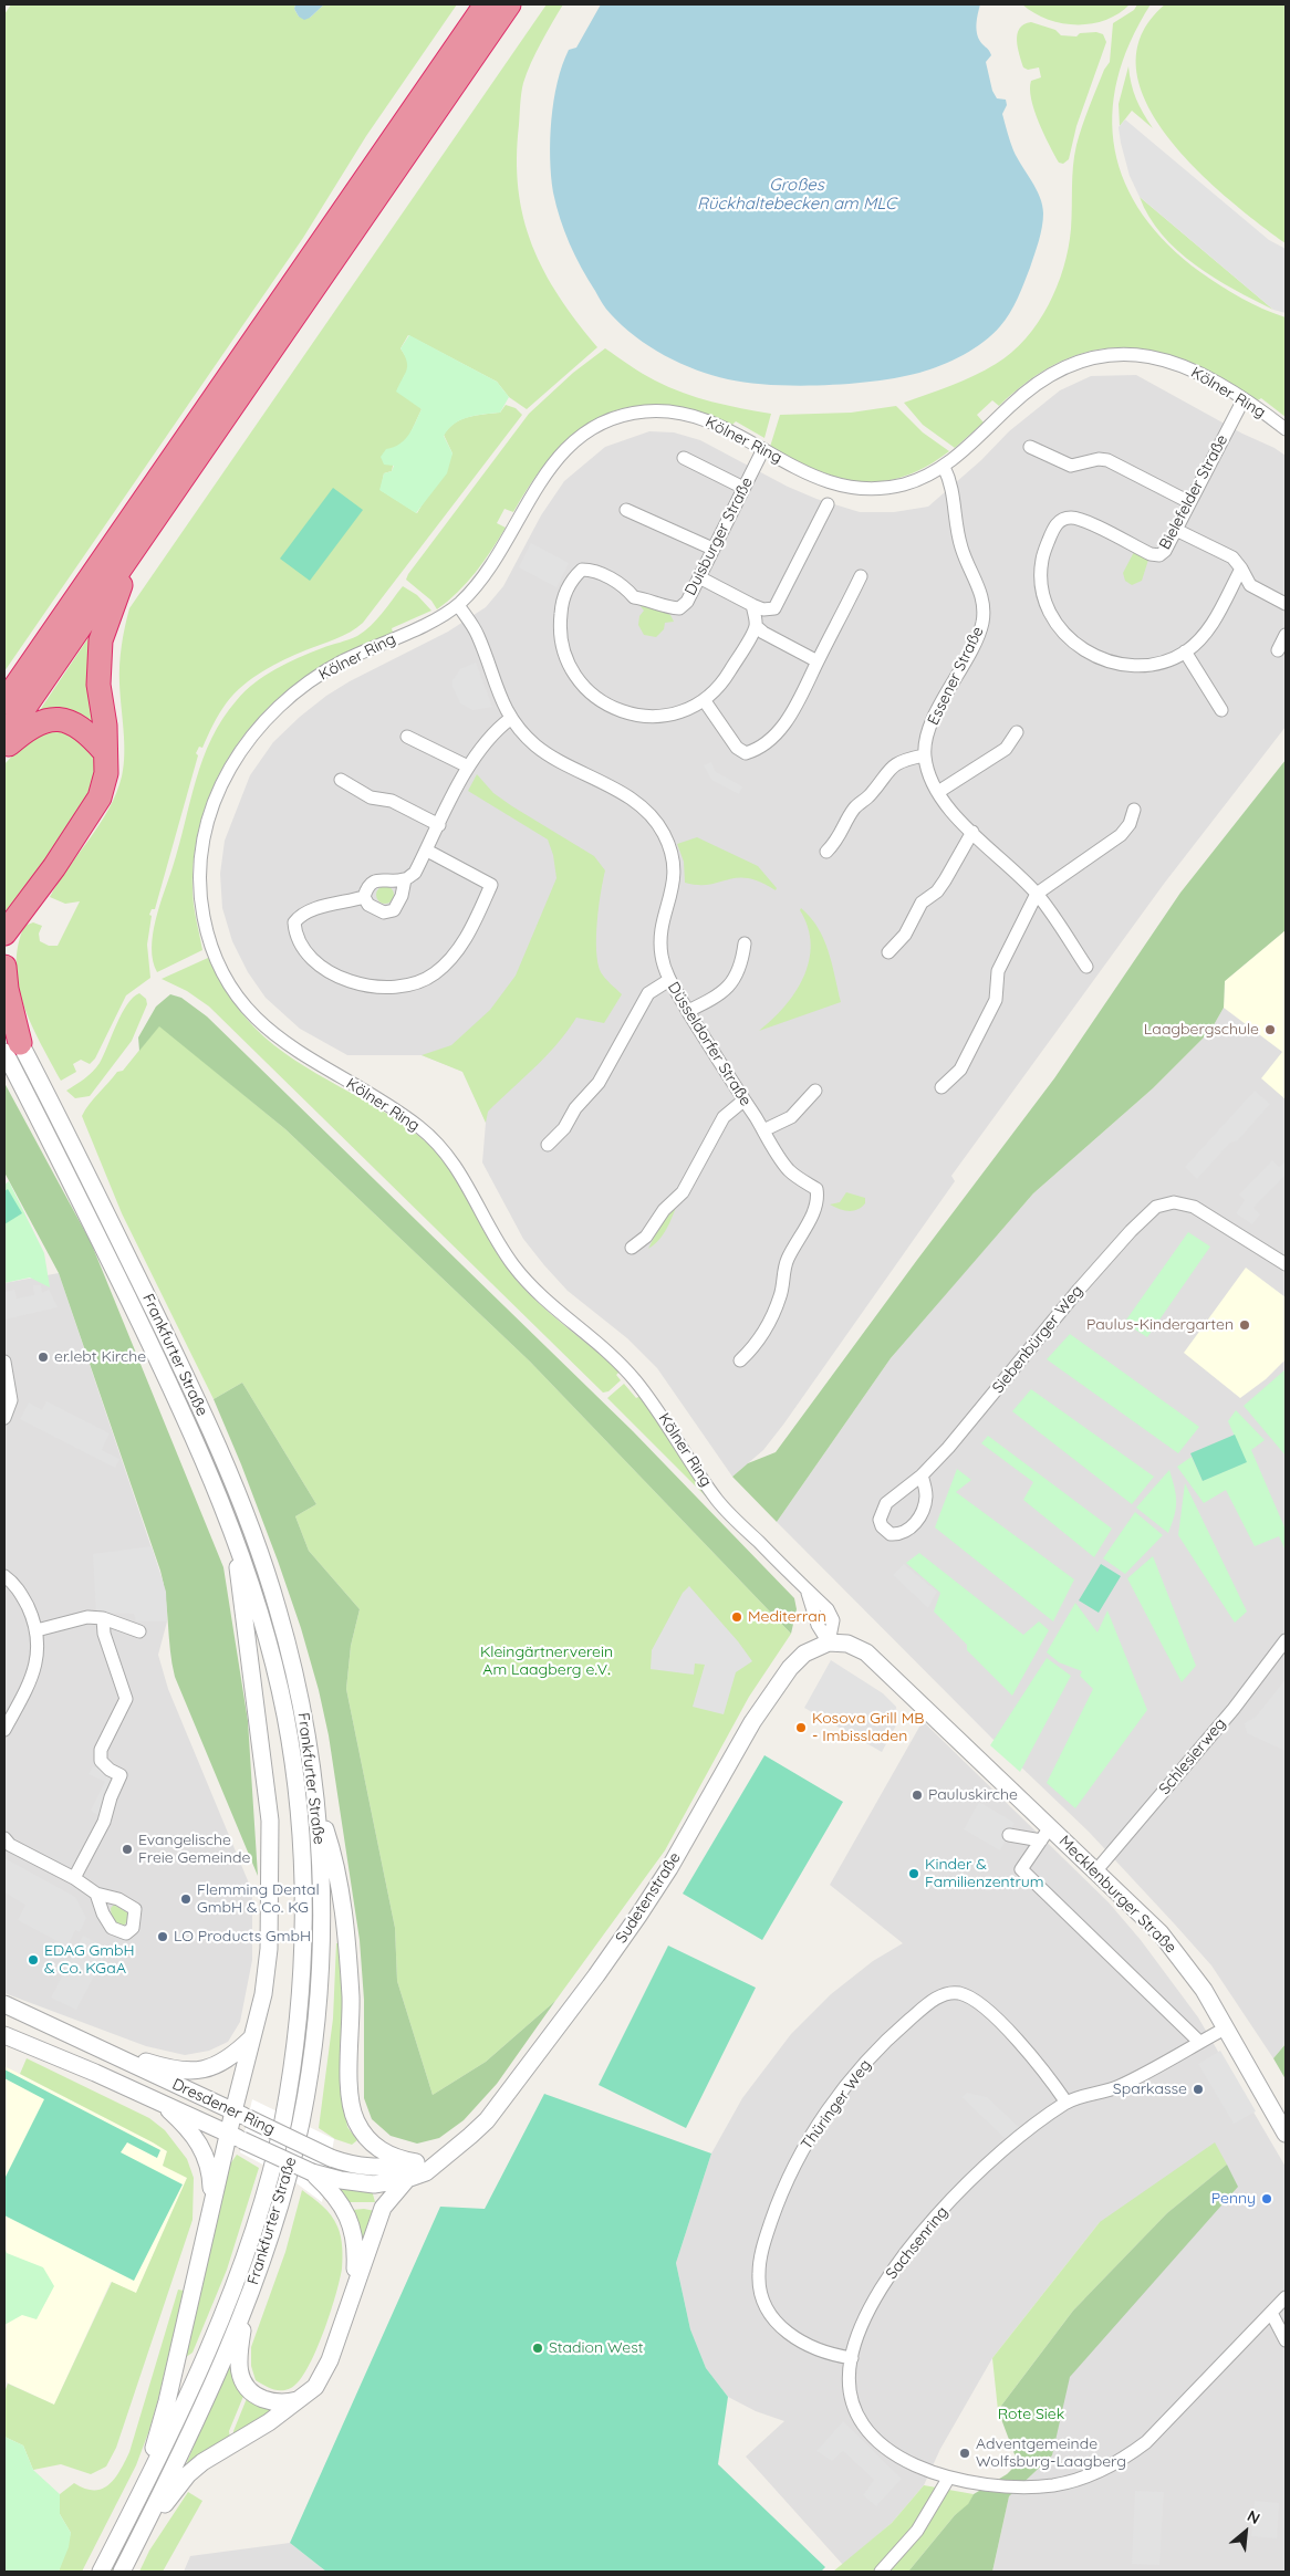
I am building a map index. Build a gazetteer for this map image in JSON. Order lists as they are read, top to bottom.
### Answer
{
  "streets": {
    "street": [
      "Kölner Ring",
      "Bielefelder Straße",
      "Duisburger Straße",
      "Essener Straße",
      "Düsseldorfer Straße",
      "Siebenbürger Weg",
      "Frankfurter Straße",
      "Schlesierweg",
      "Mecklenburger Straße",
      "Sudetenstraße",
      "Thüringer Weg",
      "Dresdener Ring",
      "Sachsenring"
    ]
  },
  "crossings": [
    ["Kölner Ring", "Bielefelder Straße"],
    ["Kölner Ring", "Duisburger Straße"],
    ["Kölner Ring", "Essener Straße"],
    ["Kölner Ring", "Düsseldorfer Straße"],
    ["Kölner Ring", "Mecklenburger Straße"],
    ["Kölner Ring", "Sudetenstraße"],
    ["Schlesierweg", "Mecklenburger Straße"],
    ["Mecklenburger Straße", "Sudetenstraße"],
    ["Mecklenburger Straße", "Sachsenring"],
    ["Sudetenstraße", "Dresdener Ring"],
    ["Thüringer Weg", "Sachsenring"]
  ],
  "water": ["Großes Rückhaltebecken am MLC"],
  "parks": ["Kleingärtnerverein Am Laagberg e.V.", "Rote Siek"],
  "places": [
    "Laagbergschule",
    "Paulus-Kindergarten",
    "er.lebt Kirche",
    "Mediterran",
    "Kosova Grill MB - Imbissladen",
    "Pauluskirche",
    "Evangelische Freie Gemeinde",
    "Kinder & Familienzentrum",
    "Flemming Dental GmbH & Co. KG",
    "LO Products GmbH",
    "EDAG GmbH & Co. KGaA",
    "Sparkasse",
    "Penny",
    "Stadion West",
    "Adventgemeinde Wolfsburg-Laagberg"
  ],
  "north": "top right"
}
